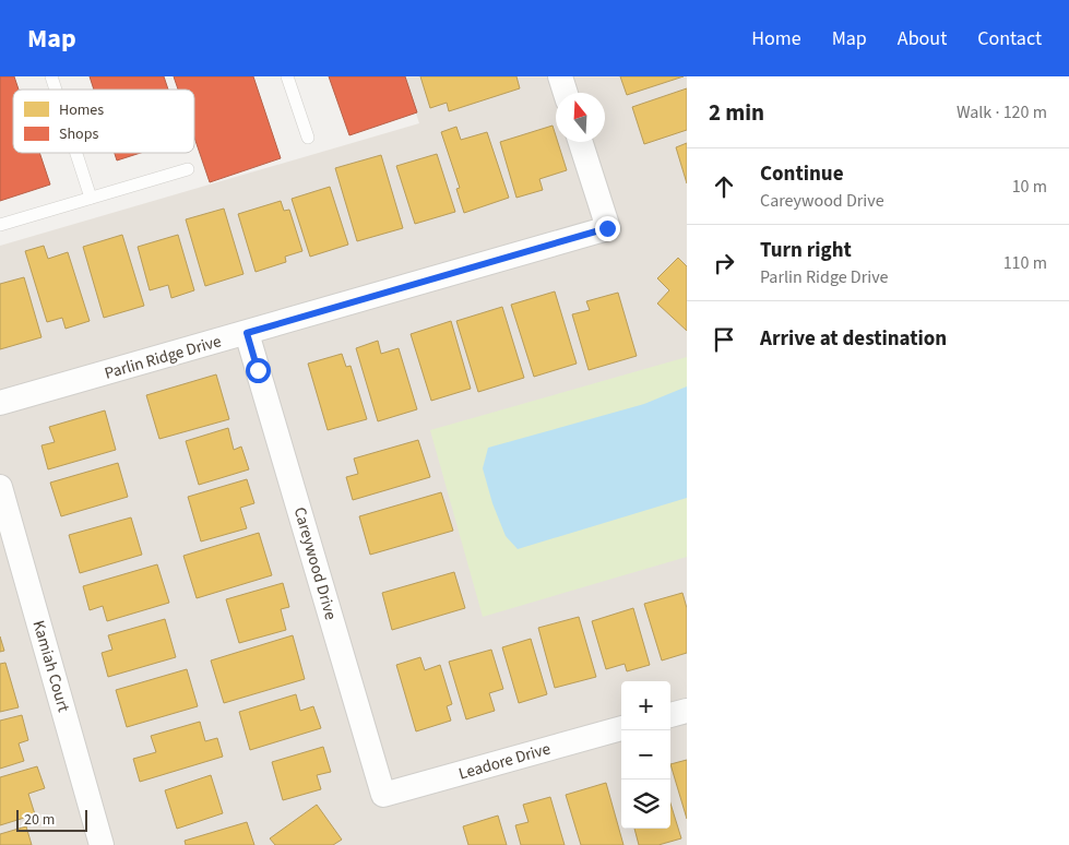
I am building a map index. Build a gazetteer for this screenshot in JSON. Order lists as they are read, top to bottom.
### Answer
{
  "streets": {
    "street": [
      "Parlin Ridge Drive",
      "Careywood Drive",
      "Kamiah Court",
      "Leadore Drive"
    ]
  },
  "crossings": [
    ["Parlin Ridge Drive", "Careywood Drive"],
    ["Careywood Drive", "Leadore Drive"]
  ],
  "legend": ["Homes", "Shops"],
  "scale_bar": "20 m",
  "north": "top",
  "page": {
    "header": "Map",
    "nav": [
      "Home",
      "Map",
      "About",
      "Contact"
    ],
    "heading": ["2 min", "Walk · 120 m"],
    "list": [
      ["Continue", "Careywood Drive", "10 m"],
      ["Turn right", "Parlin Ridge Drive", "110 m"],
      "Arrive at destination"
    ],
    "map_buttons": ["+", "−"],
    "scale": "20 m"
  }
}
